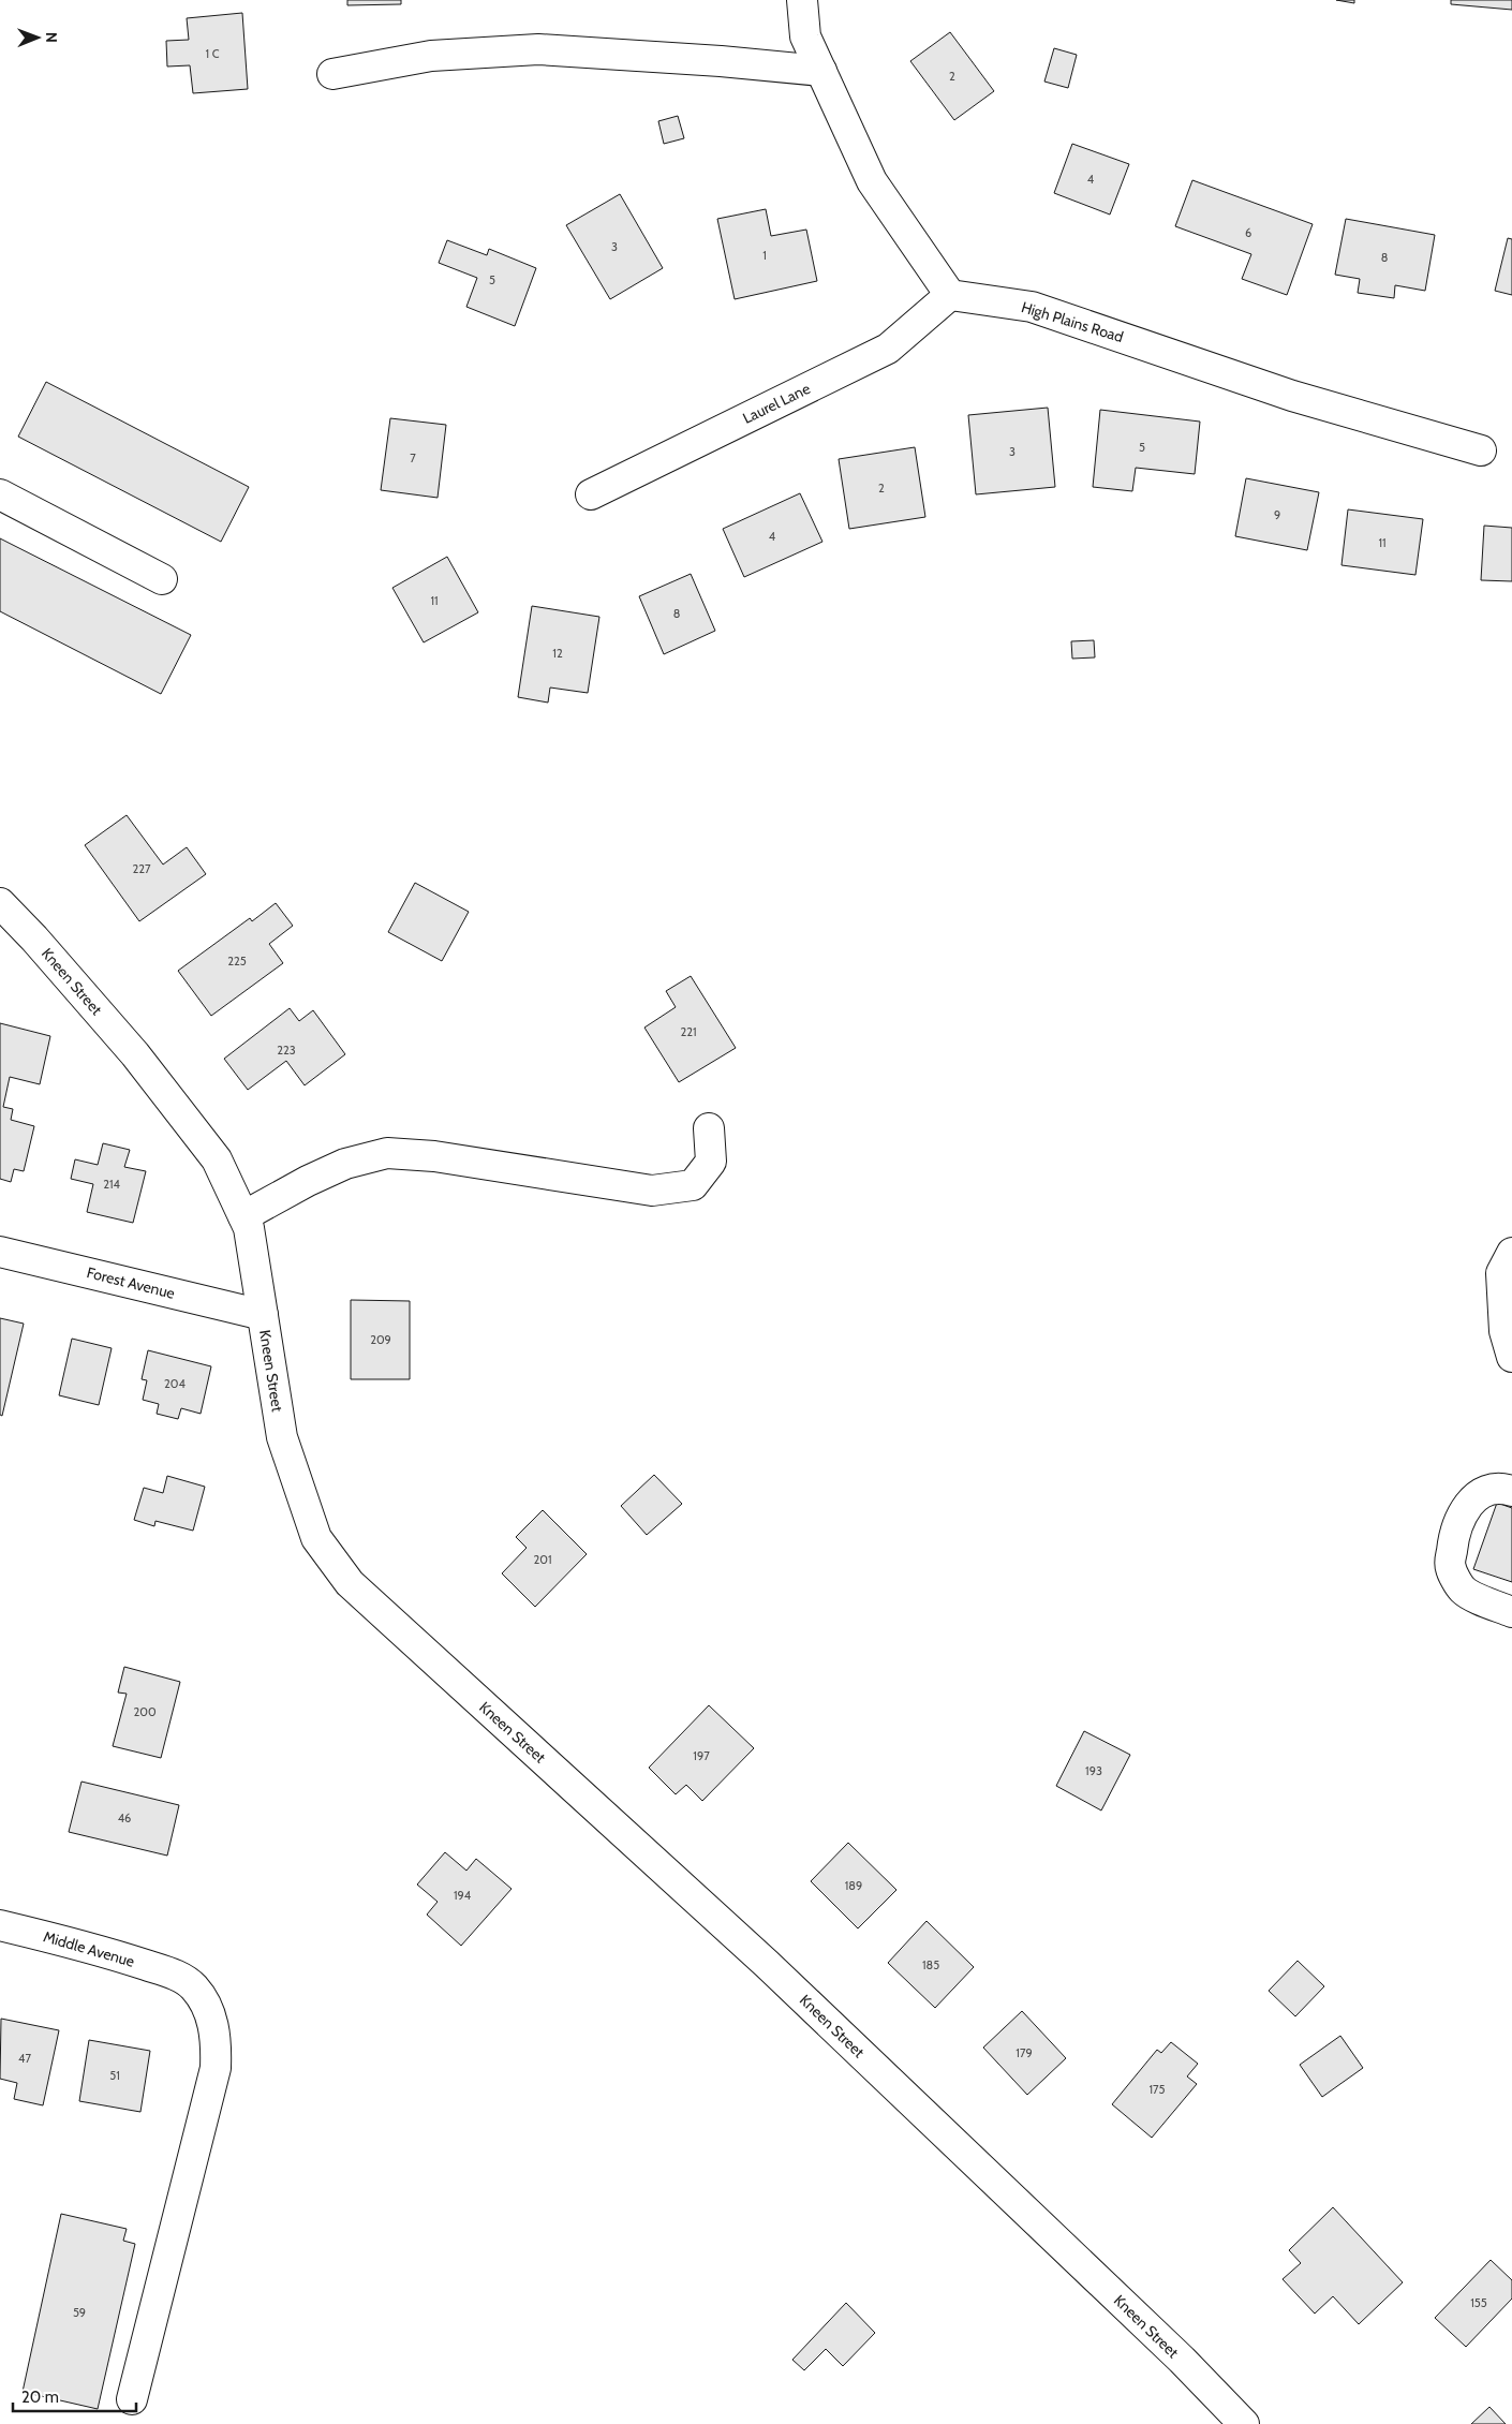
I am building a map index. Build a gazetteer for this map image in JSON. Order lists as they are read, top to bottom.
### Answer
{
  "streets": {
    "street": [
      "High Plains Road",
      "Laurel Lane",
      "Kneen Street",
      "Forest Avenue",
      "Middle Avenue"
    ]
  },
  "crossings": [
    ["High Plains Road", "Laurel Lane"],
    ["Kneen Street", "Forest Avenue"]
  ],
  "house_numbers": [
    "1 C",
    "2",
    "4",
    "6",
    "3",
    "1",
    "8",
    "5",
    "5",
    "3",
    "7",
    "2",
    "9",
    "4",
    "11",
    "11",
    "8",
    "12",
    "227",
    "225",
    "221",
    "223",
    "214",
    "209",
    "204",
    "201",
    "200",
    "197",
    "193",
    "46",
    "189",
    "194",
    "185",
    "179",
    "47",
    "51",
    "175",
    "155",
    "59"
  ],
  "scale_bar": "20 m",
  "north": "right"
}
